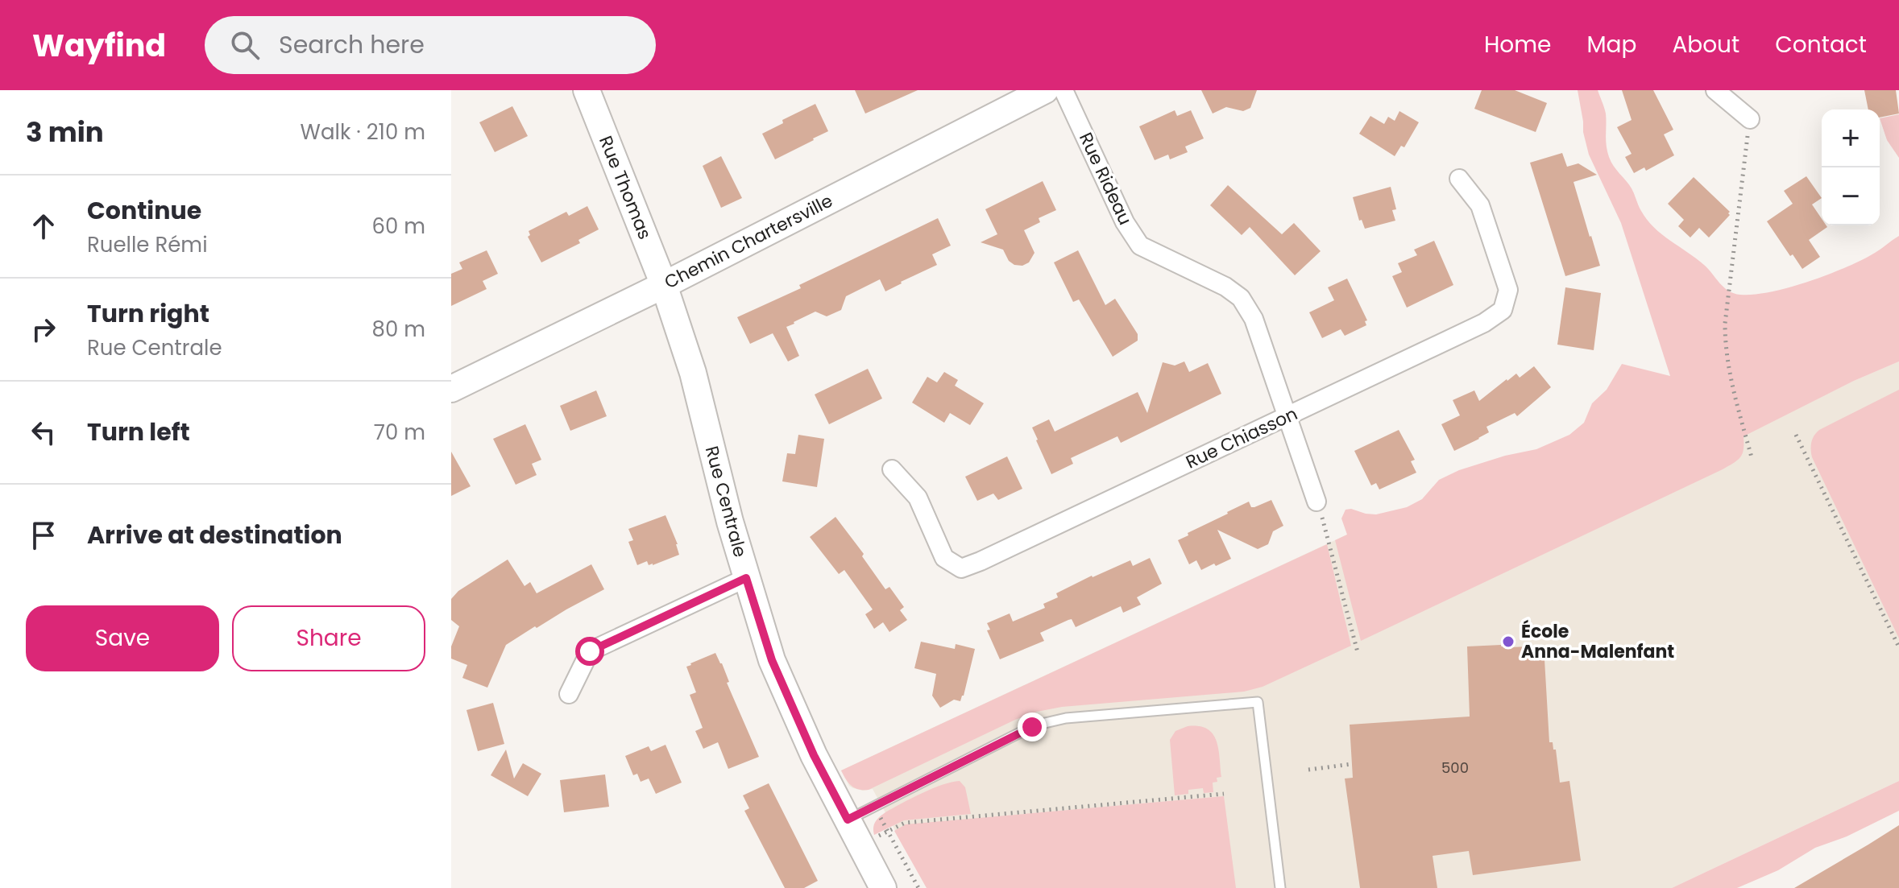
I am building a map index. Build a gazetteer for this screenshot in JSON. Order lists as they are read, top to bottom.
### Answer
{
  "streets": {
    "street": [
      "Rue Rideau",
      "Rue Thomas",
      "Chemin Chartersville",
      "Rue Chiasson",
      "Rue Centrale"
    ]
  },
  "crossings": [
    ["Rue Rideau", "Rue Chiasson"],
    ["Rue Thomas", "Chemin Chartersville"],
    ["Rue Thomas", "Rue Centrale"],
    ["Chemin Chartersville", "Rue Centrale"]
  ],
  "places": ["École Anna-Malenfant"],
  "house_numbers": ["500"],
  "page": {
    "header": "Wayfind",
    "search": "Search here",
    "nav": [
      "Home",
      "Map",
      "About",
      "Contact"
    ],
    "heading": ["3 min", "Walk · 210 m"],
    "map_buttons": ["+", "−"],
    "list": [
      ["Continue", "Ruelle Rémi", "60 m"],
      ["Turn right", "Rue Centrale", "80 m"],
      ["Turn left", "70 m"],
      "Arrive at destination"
    ],
    "buttons": ["Save", "Share"]
  }
}
